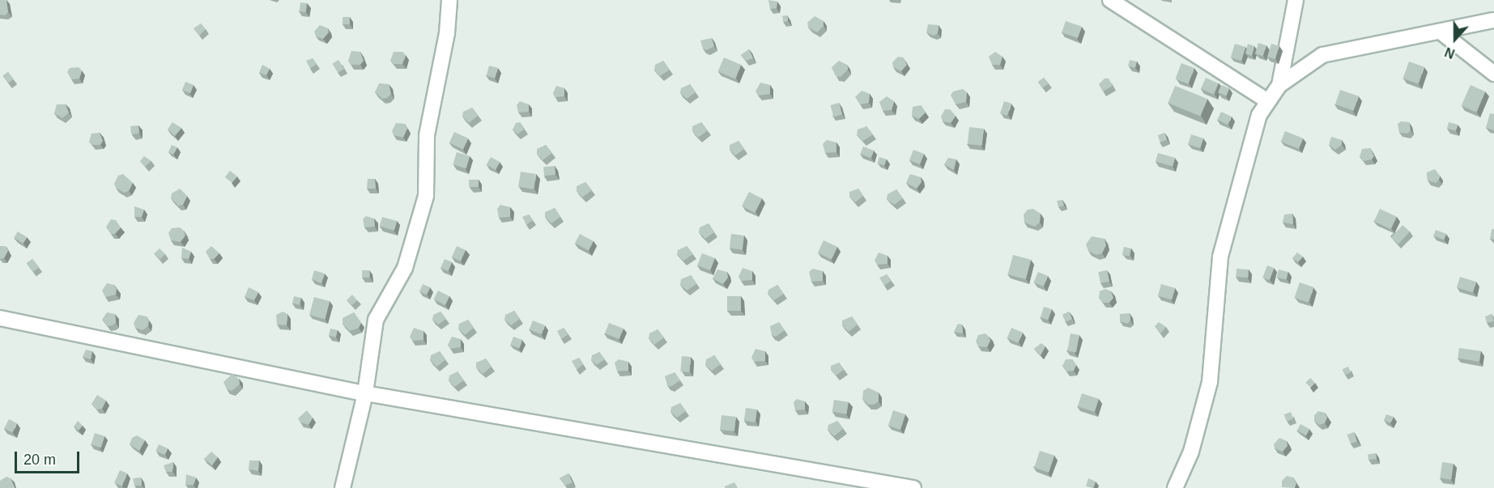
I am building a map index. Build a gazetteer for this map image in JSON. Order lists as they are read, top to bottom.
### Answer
{
  "scale_bar": "20 m",
  "north": "bottom"
}
